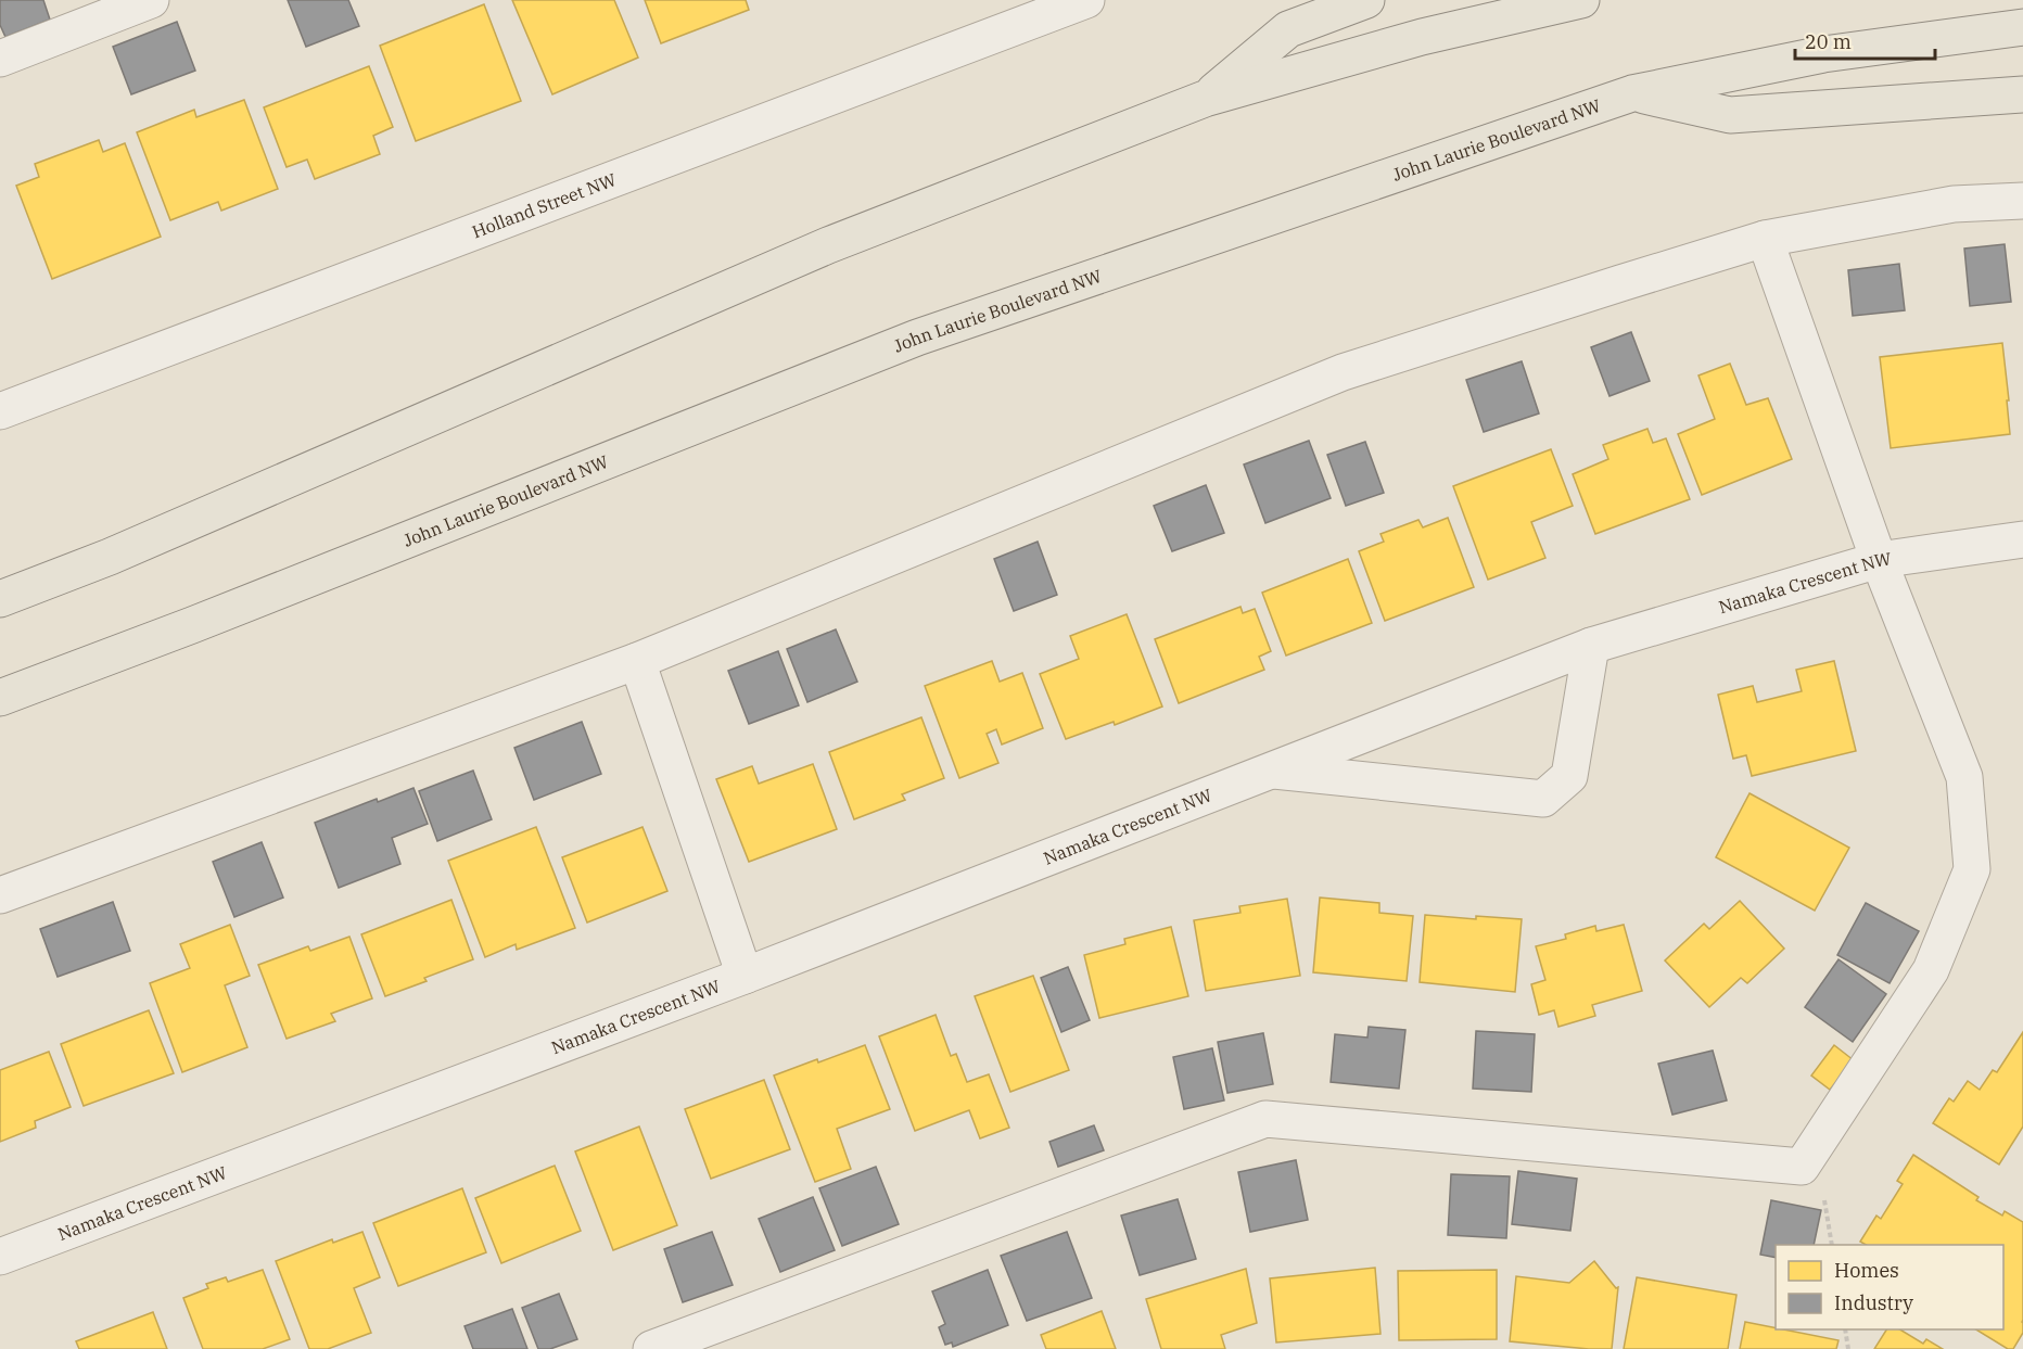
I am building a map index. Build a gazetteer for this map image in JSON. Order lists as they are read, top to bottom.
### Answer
{
  "streets": {
    "main road": ["John Laurie Boulevard NW"],
    "street": ["Holland Street NW", "Namaka Crescent NW"]
  },
  "legend": ["Homes", "Industry"],
  "scale_bar": "20 m"
}
